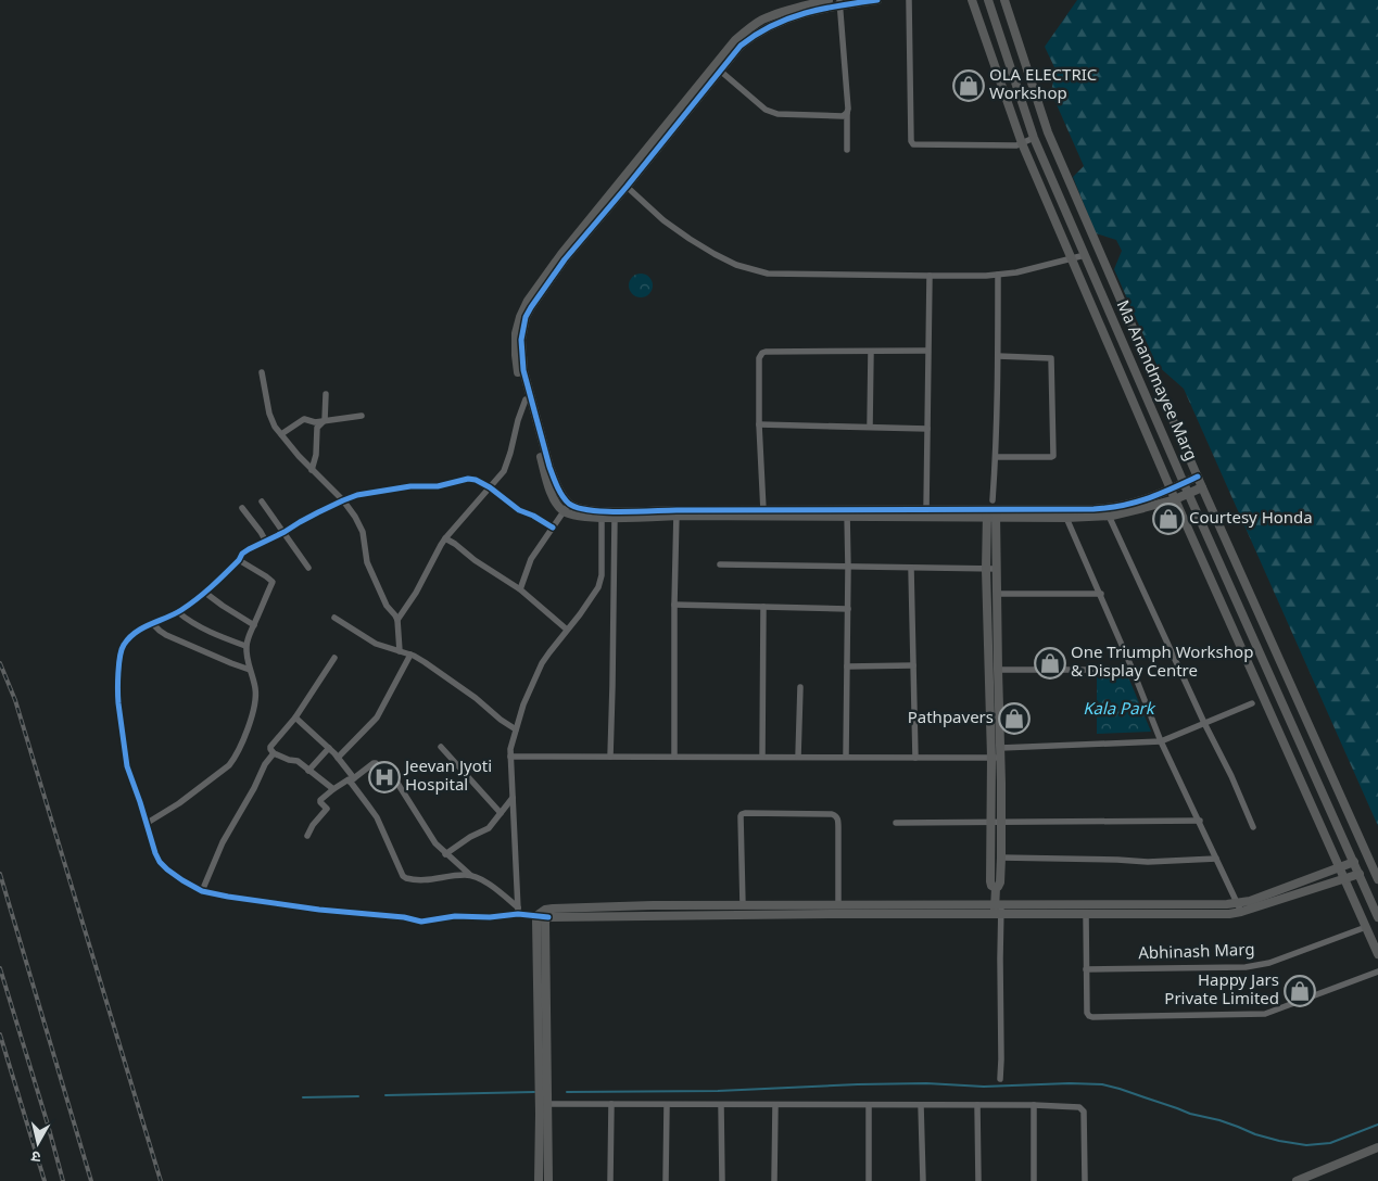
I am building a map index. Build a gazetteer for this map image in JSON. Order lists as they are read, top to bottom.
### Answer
{
  "streets": {
    "street": ["Ma Anandmayee Marg", "Abhinash Marg"]
  },
  "parks": ["Kala Park"],
  "places": {
    "shop": [
      "OLA ELECTRIC Workshop",
      "Courtesy Honda",
      "One Triumph Workshop & Display Centre",
      "Pathpavers",
      "Happy Jars Private Limited"
    ],
    "hospital": ["Jeevan Jyoti Hospital"]
  },
  "north": "bottom"
}
